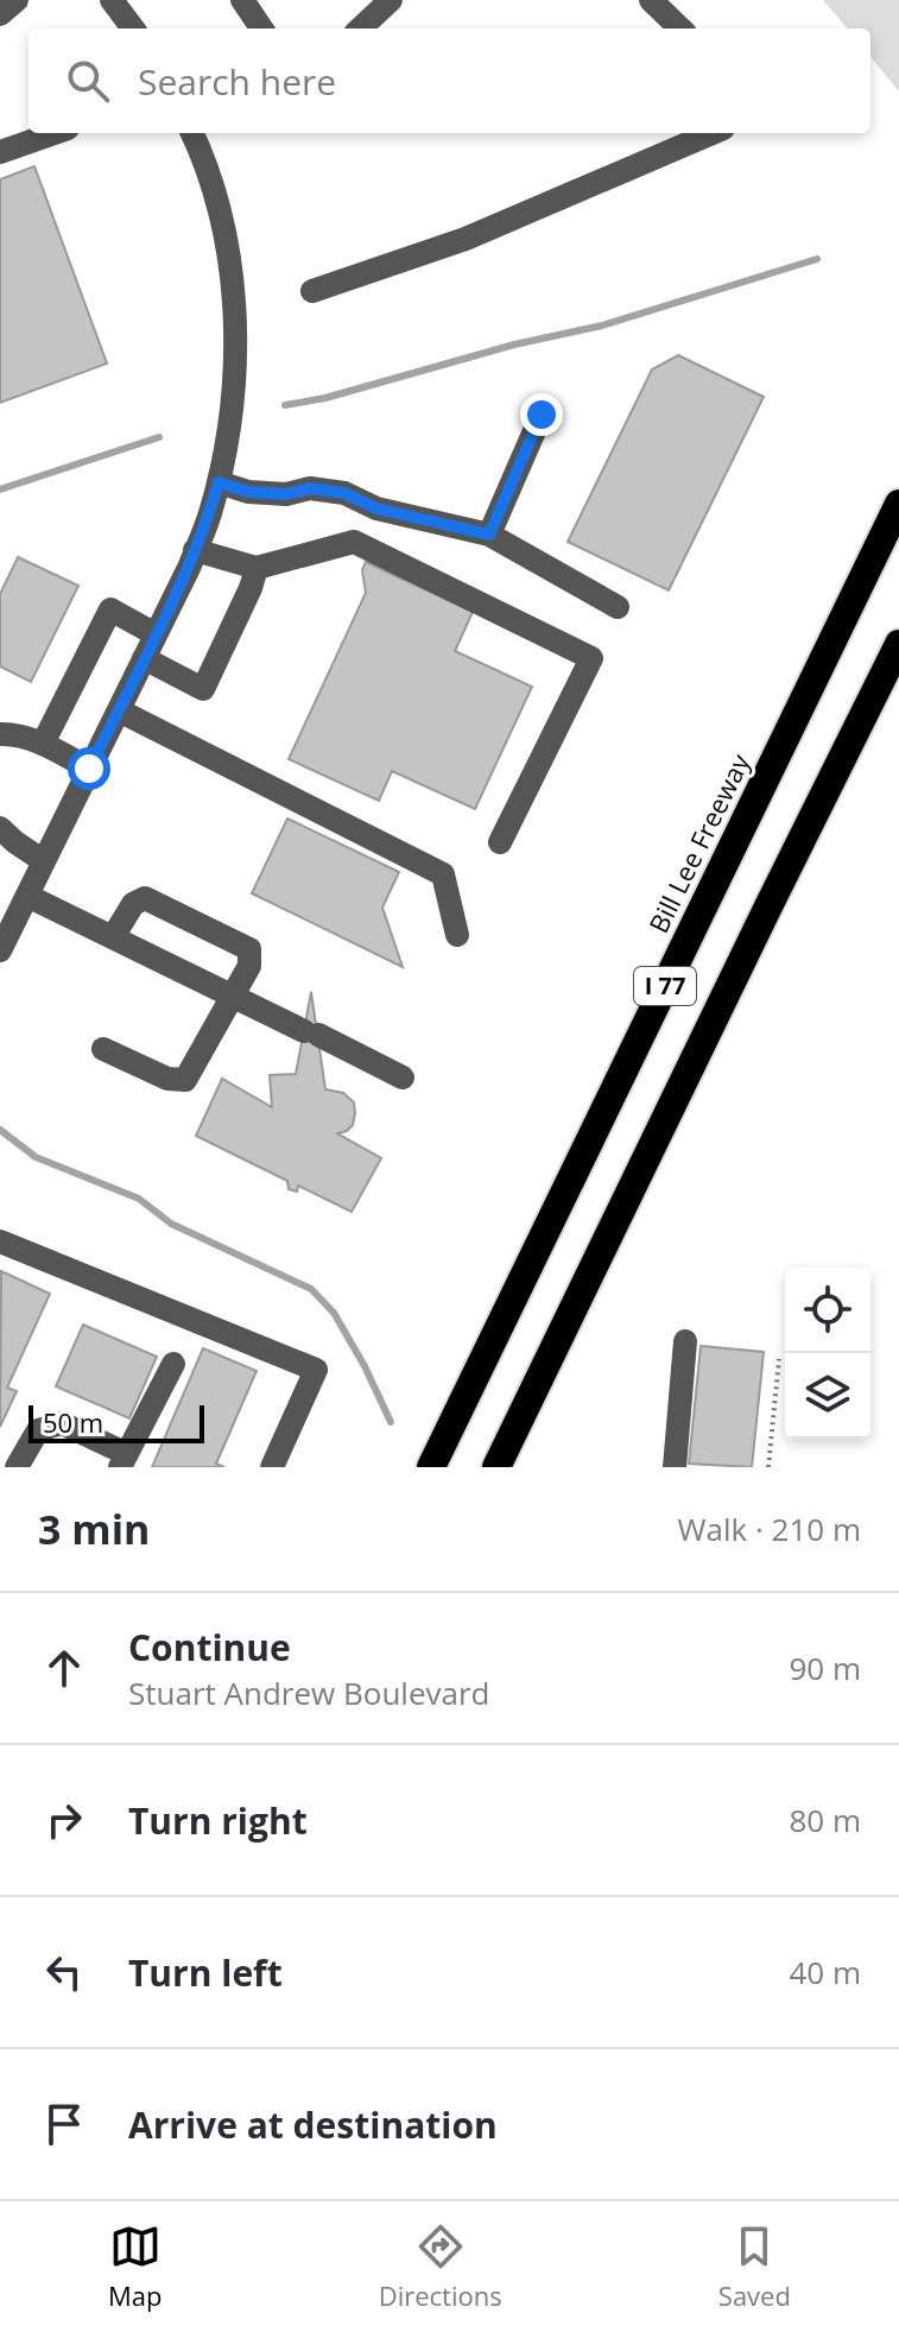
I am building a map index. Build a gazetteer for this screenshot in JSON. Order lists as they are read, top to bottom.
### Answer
{
  "streets": {
    "highway": ["Bill Lee Freeway", "I 77"]
  },
  "scale_bar": "50 m",
  "page": {
    "search": "Search here",
    "scale": "50 m",
    "heading": ["3 min", "Walk · 210 m"],
    "list": [
      ["Continue", "Stuart Andrew Boulevard", "90 m"],
      ["Turn right", "80 m"],
      ["Turn left", "40 m"],
      "Arrive at destination"
    ],
    "nav": ["Map", "Directions", "Saved"]
  }
}
